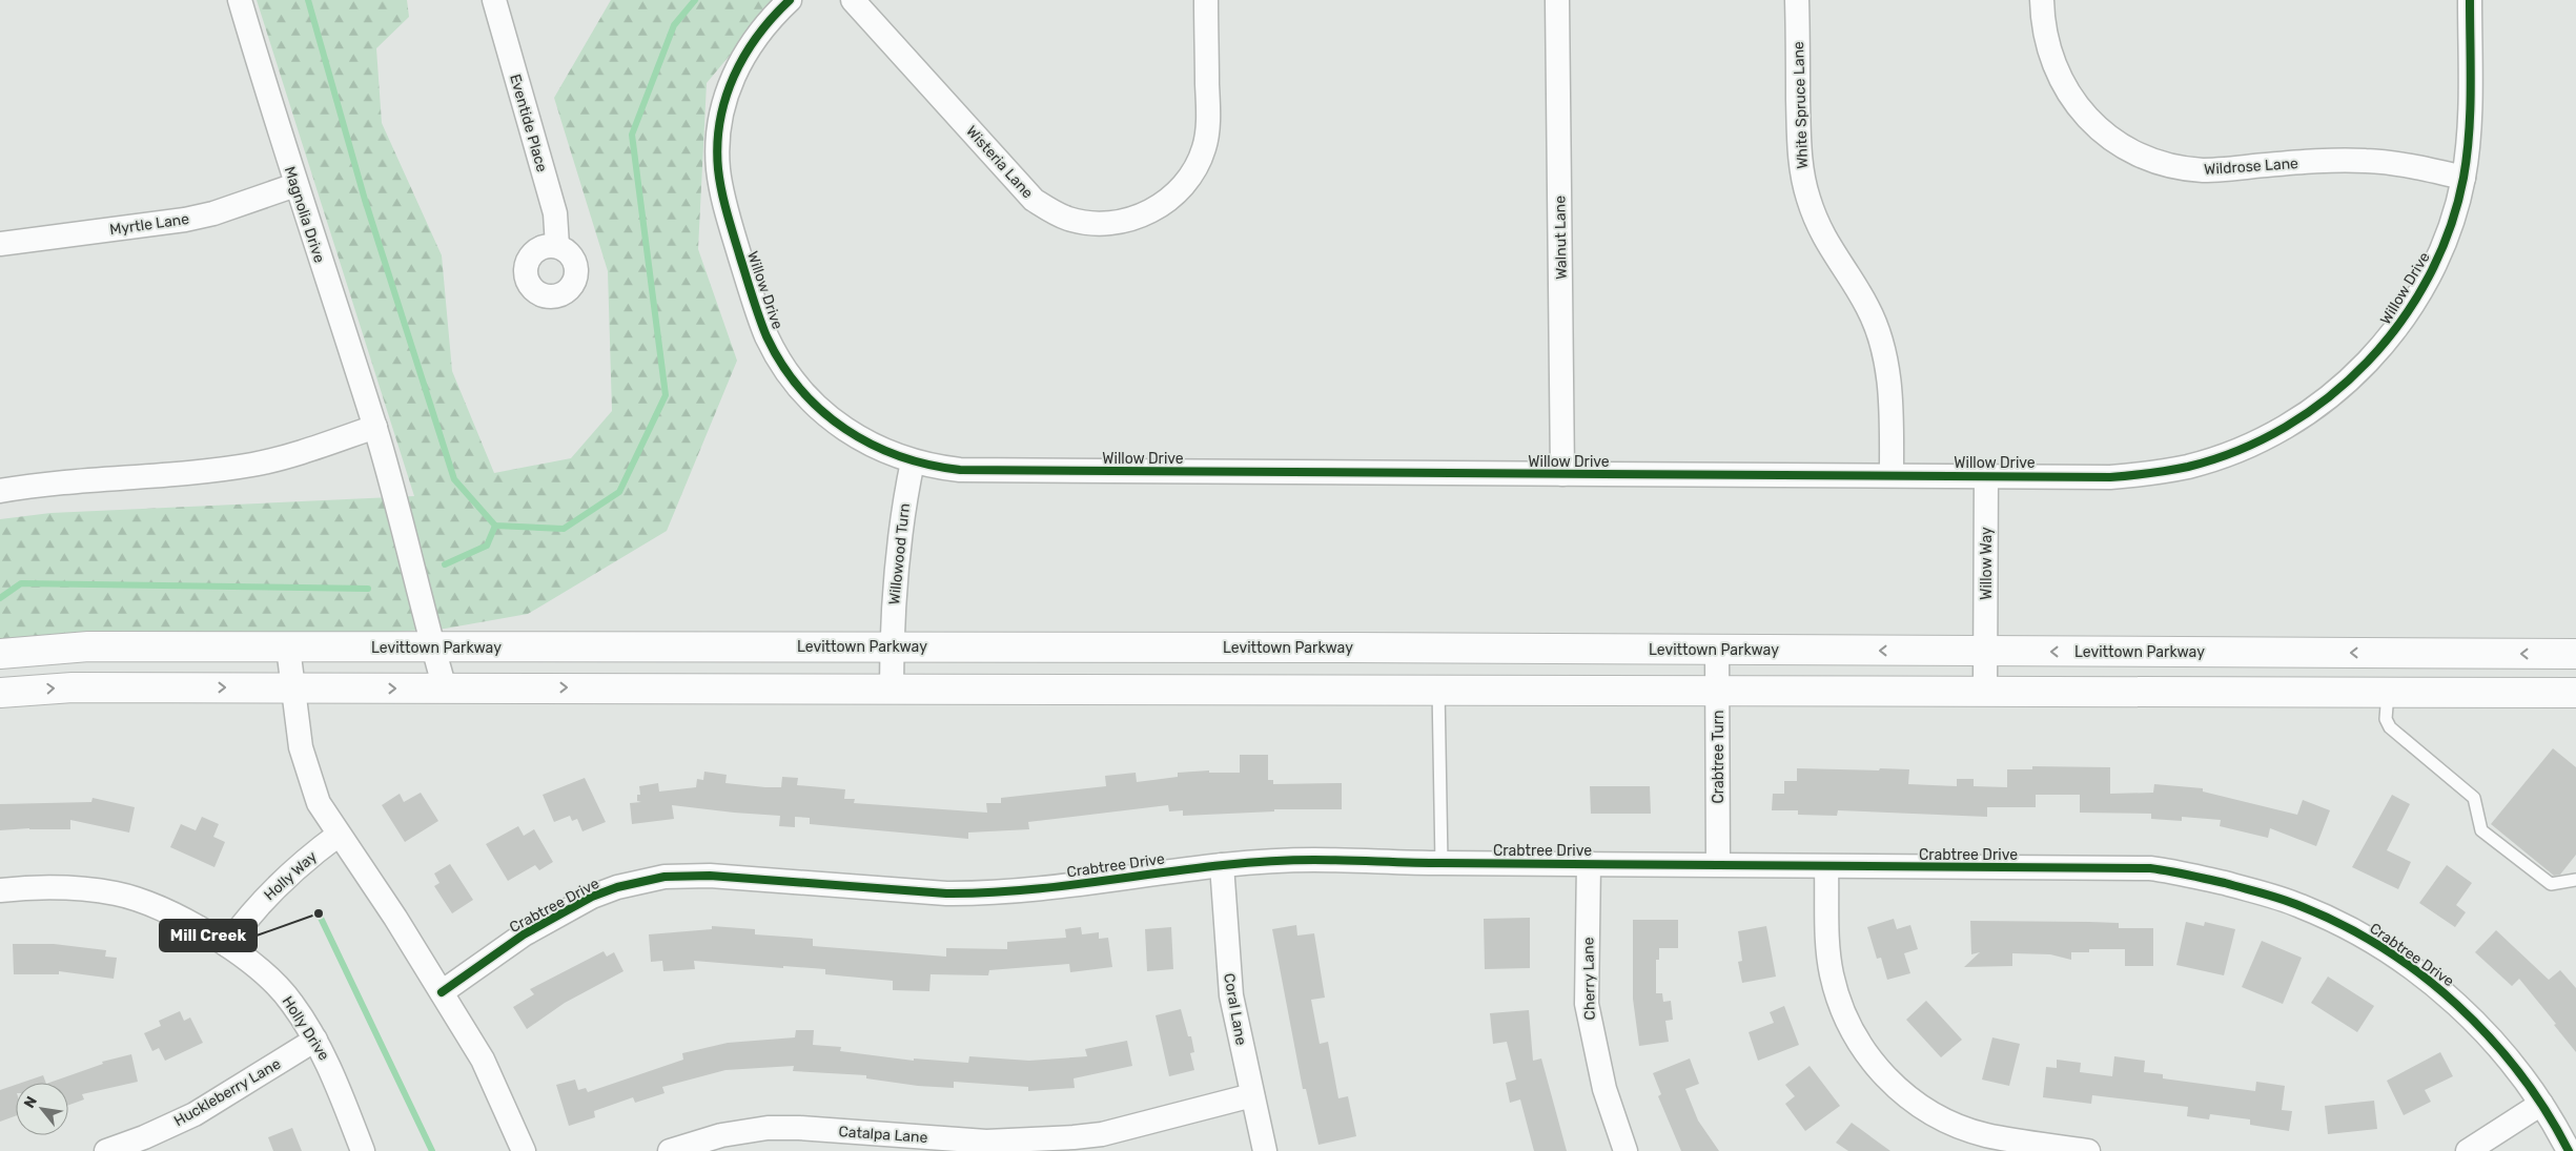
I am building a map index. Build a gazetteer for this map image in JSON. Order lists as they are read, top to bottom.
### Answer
{
  "streets": {
    "main road": ["Levittown Parkway"],
    "street": [
      "White Spruce Lane",
      "Eventide Place",
      "Wisteria Lane",
      "Wildrose Lane",
      "Magnolia Drive",
      "Myrtle Lane",
      "Walnut Lane",
      "Willow Drive",
      "Willowood Turn",
      "Willow Way",
      "Crabtree Turn",
      "Crabtree Drive",
      "Holly Way",
      "Cherry Lane",
      "Coral Lane",
      "Holly Drive",
      "Huckleberry Lane",
      "Catalpa Lane"
    ]
  },
  "crossings": [
    ["White Spruce Lane", "Willow Drive"],
    ["Wildrose Lane", "Willow Drive"],
    ["Magnolia Drive", "Myrtle Lane"],
    ["Magnolia Drive", "Levittown Parkway"],
    ["Walnut Lane", "Willow Drive"],
    ["Willow Drive", "Willowood Turn"],
    ["Willow Drive", "Willow Way"],
    ["Willowood Turn", "Levittown Parkway"],
    ["Willow Way", "Levittown Parkway"],
    ["Levittown Parkway", "Crabtree Turn"],
    ["Crabtree Turn", "Crabtree Drive"],
    ["Crabtree Drive", "Cherry Lane"],
    ["Crabtree Drive", "Coral Lane"],
    ["Holly Way", "Holly Drive"],
    ["Coral Lane", "Catalpa Lane"],
    ["Holly Drive", "Huckleberry Lane"]
  ],
  "places": ["Mill Creek"],
  "north": "top left"
}
